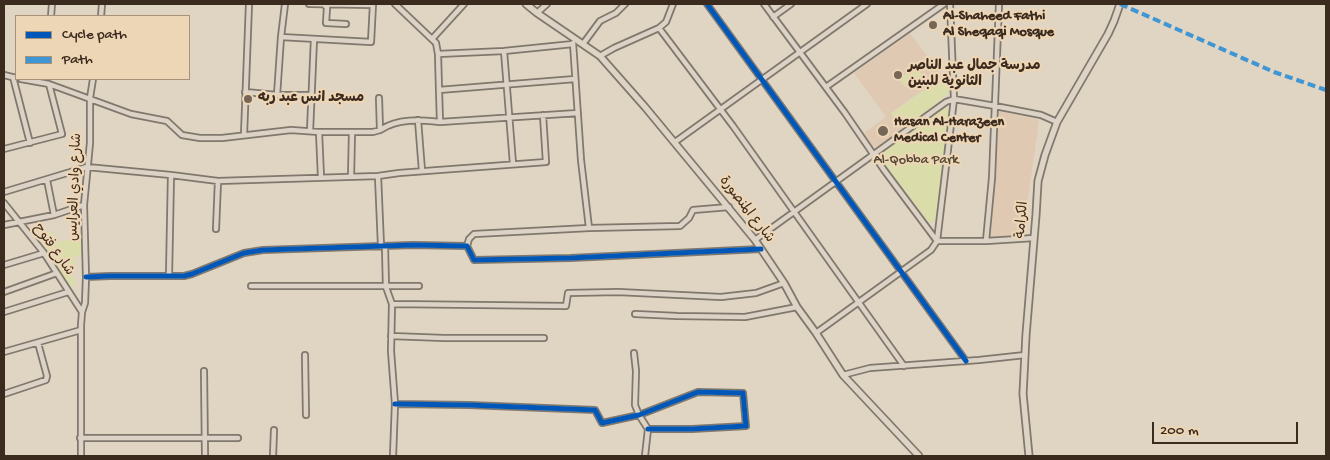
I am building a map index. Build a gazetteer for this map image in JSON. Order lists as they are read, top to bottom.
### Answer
{
  "streets": {
    "main road": ["شارع المنصورة", "الكرامة"],
    "street": ["شارع وادي العرايس", "شارع فتوح"]
  },
  "crossings": [
    ["شارع وادي العرايس", "شارع فتوح"]
  ],
  "parks": ["Al-Qobba Park"],
  "places": [
    "Al-Shaheed Fathi Al Sheqaqi Mosque",
    "مدرسة جمال عبد الناصر الثانوية للبنين",
    "مسجد انس عبد ربه",
    "Hasan Al-Harazeen Medical Center"
  ],
  "legend": ["Cycle path", "Path"],
  "scale_bar": "200 m"
}
